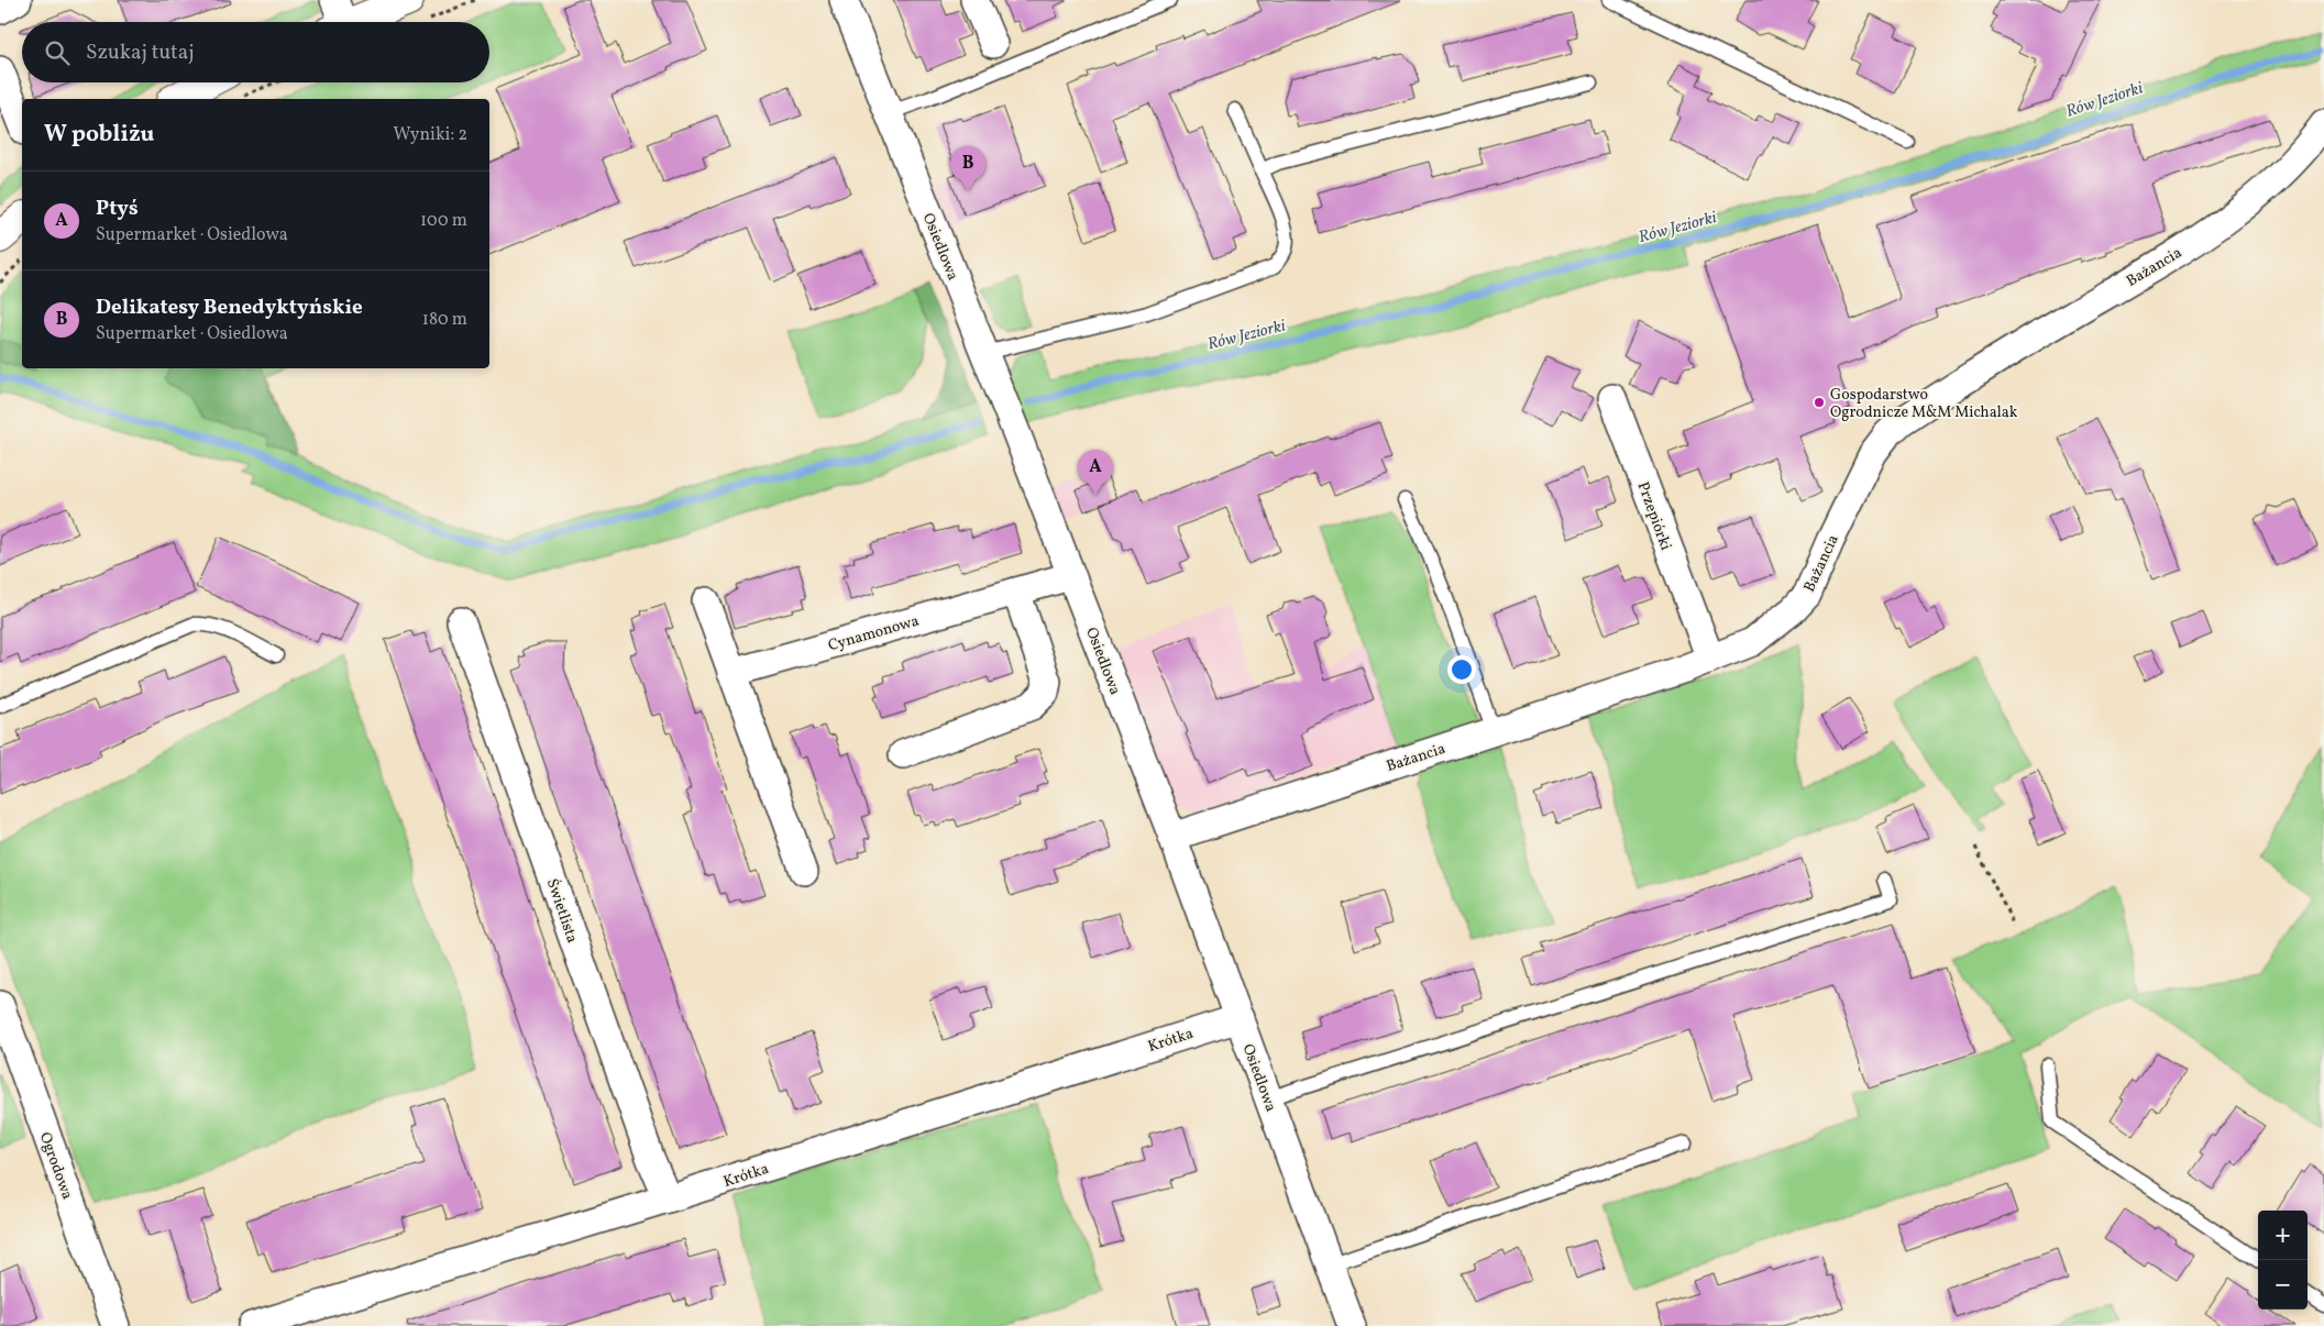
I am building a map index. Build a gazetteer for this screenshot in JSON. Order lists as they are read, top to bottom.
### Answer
{
  "streets": {
    "street": [
      "Osiedlowa",
      "Bażancia",
      "Przepiórki",
      "Cynamonowa",
      "Świetlista",
      "Krótka",
      "Ogrodowa"
    ]
  },
  "crossings": [
    ["Osiedlowa", "Bażancia"],
    ["Osiedlowa", "Cynamonowa"],
    ["Osiedlowa", "Krótka"],
    ["Bażancia", "Przepiórki"],
    ["Świetlista", "Krótka"]
  ],
  "water": ["Rów Jeziorki"],
  "places": ["Gospodarstwo Ogrodnicze M&M Michalak"],
  "page": {
    "search": "Szukaj tutaj",
    "heading": ["W pobliżu", "Wyniki: 2"],
    "pins": ["B", "A"],
    "list": [
      {
        "mark": "A",
        "name": "Ptyś",
        "note": "Supermarket · Osiedlowa",
        "value": "100 m"
      },
      {
        "mark": "B",
        "name": "Delikatesy Benedyktyńskie",
        "note": "Supermarket · Osiedlowa",
        "value": "180 m"
      }
    ],
    "map_buttons": ["+", "−"]
  }
}
